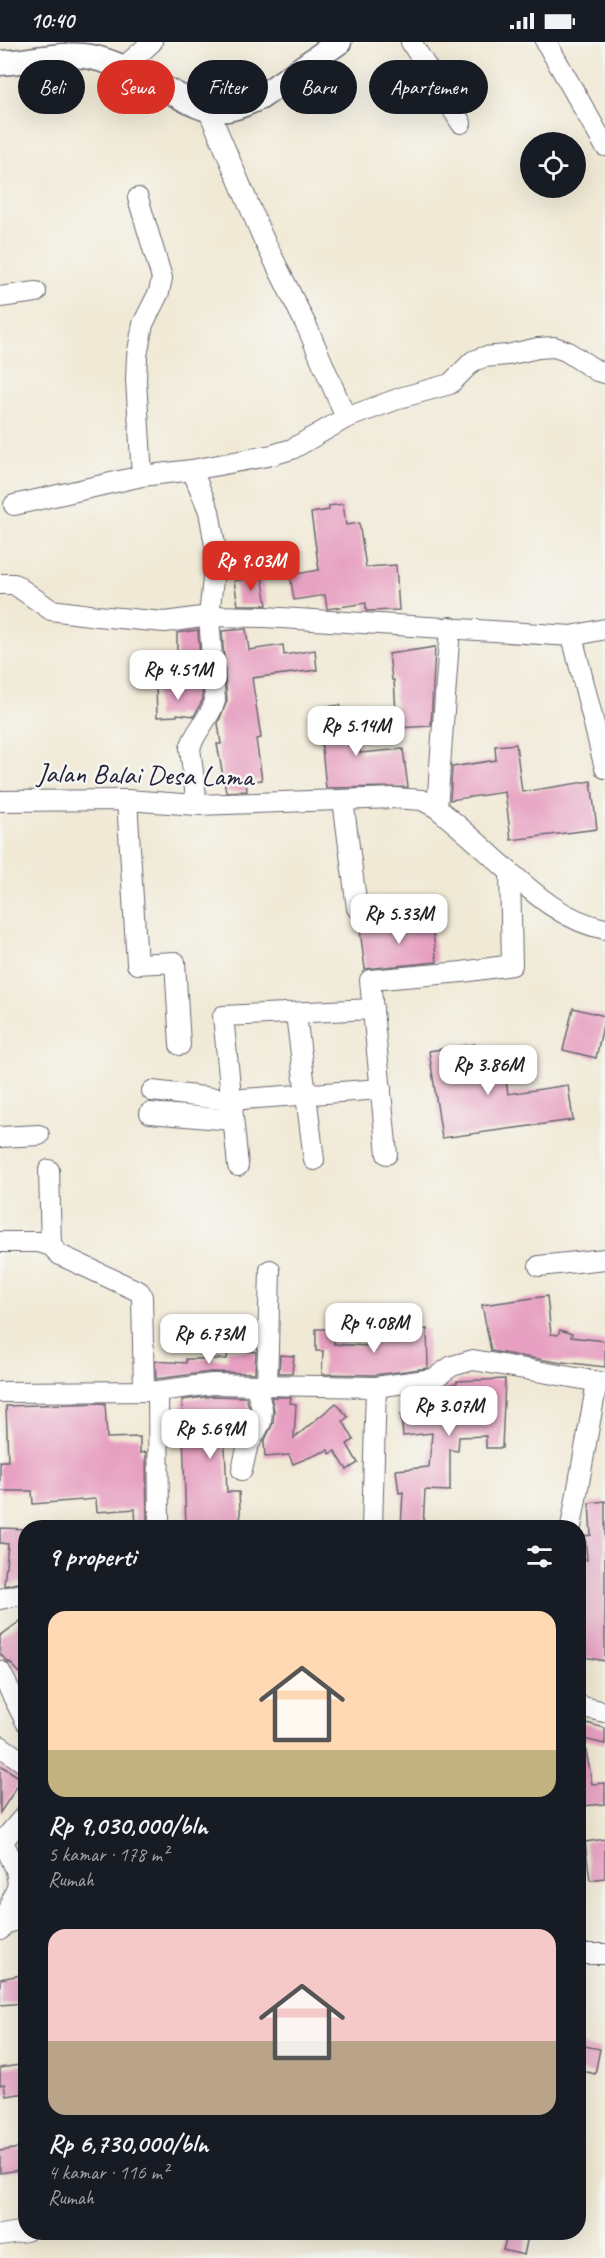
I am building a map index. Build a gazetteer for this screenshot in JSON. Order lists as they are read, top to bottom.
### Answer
{
  "streets": {
    "street": ["Jalan Balai Desa Lama"]
  },
  "page": {
    "status": "10:40",
    "chip": [
      "Beli",
      "Sewa",
      "Filter",
      "Baru",
      "Apartemen"
    ],
    "price": [
      "Rp 9.03M",
      "Rp 4.51M",
      "Rp 5.14M",
      "Rp 5.33M",
      "Rp 3.86M",
      "Rp 4.08M",
      "Rp 6.73M",
      "Rp 3.07M",
      "Rp 5.69M"
    ],
    "heading": "9 properti",
    "list": [
      {
        "name": "Rp 9,030,000/bln",
        "note": "5 kamar · 178 m² · Rumah"
      },
      {
        "name": "Rp 6,730,000/bln",
        "note": "4 kamar · 116 m² · Rumah"
      }
    ]
  }
}
